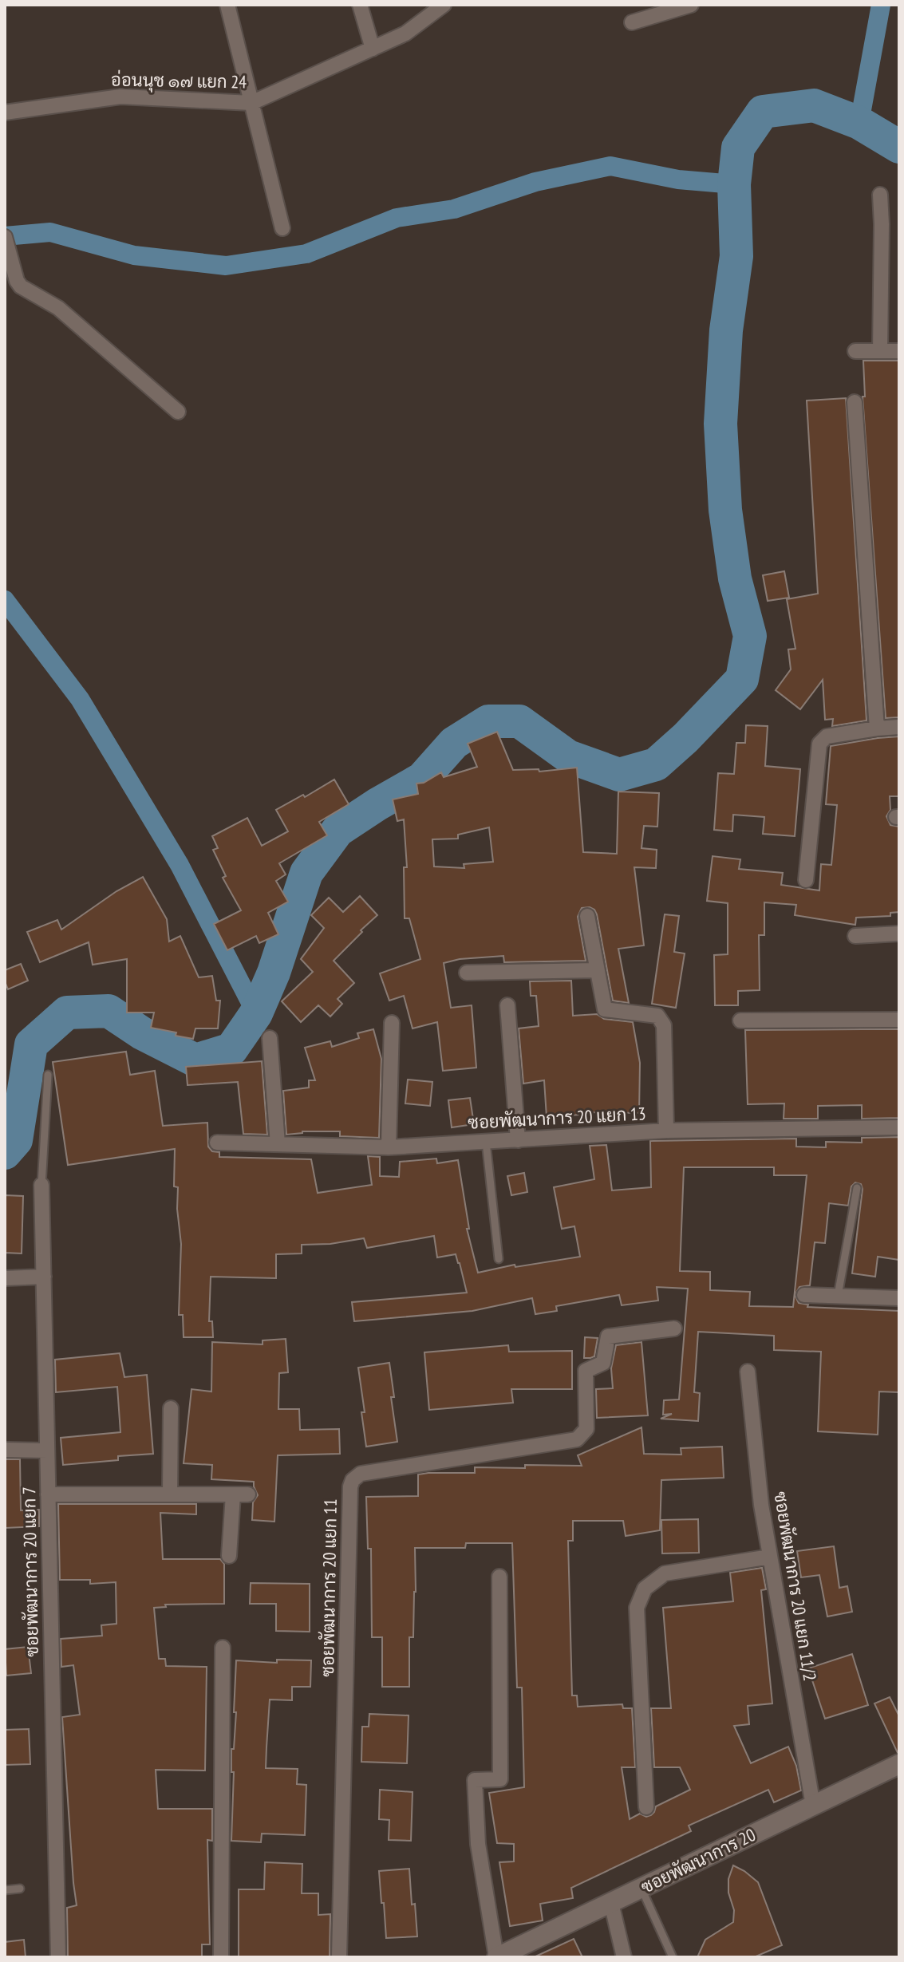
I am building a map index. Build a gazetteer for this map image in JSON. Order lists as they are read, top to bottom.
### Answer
{
  "streets": {
    "street": [
      "อ่อนนุช ๑๗ แยก 24",
      "ซอยพัฒนาการ 20 แยก 13",
      "ซอยพัฒนาการ 20 แยก 7",
      "ซอยพัฒนาการ 20 แยก 11/2",
      "ซอยพัฒนาการ 20 แยก 11",
      "ซอยพัฒนาการ 20"
    ]
  },
  "crossings": [
    ["ซอยพัฒนาการ 20 แยก 11/2", "ซอยพัฒนาการ 20"]
  ]
}
